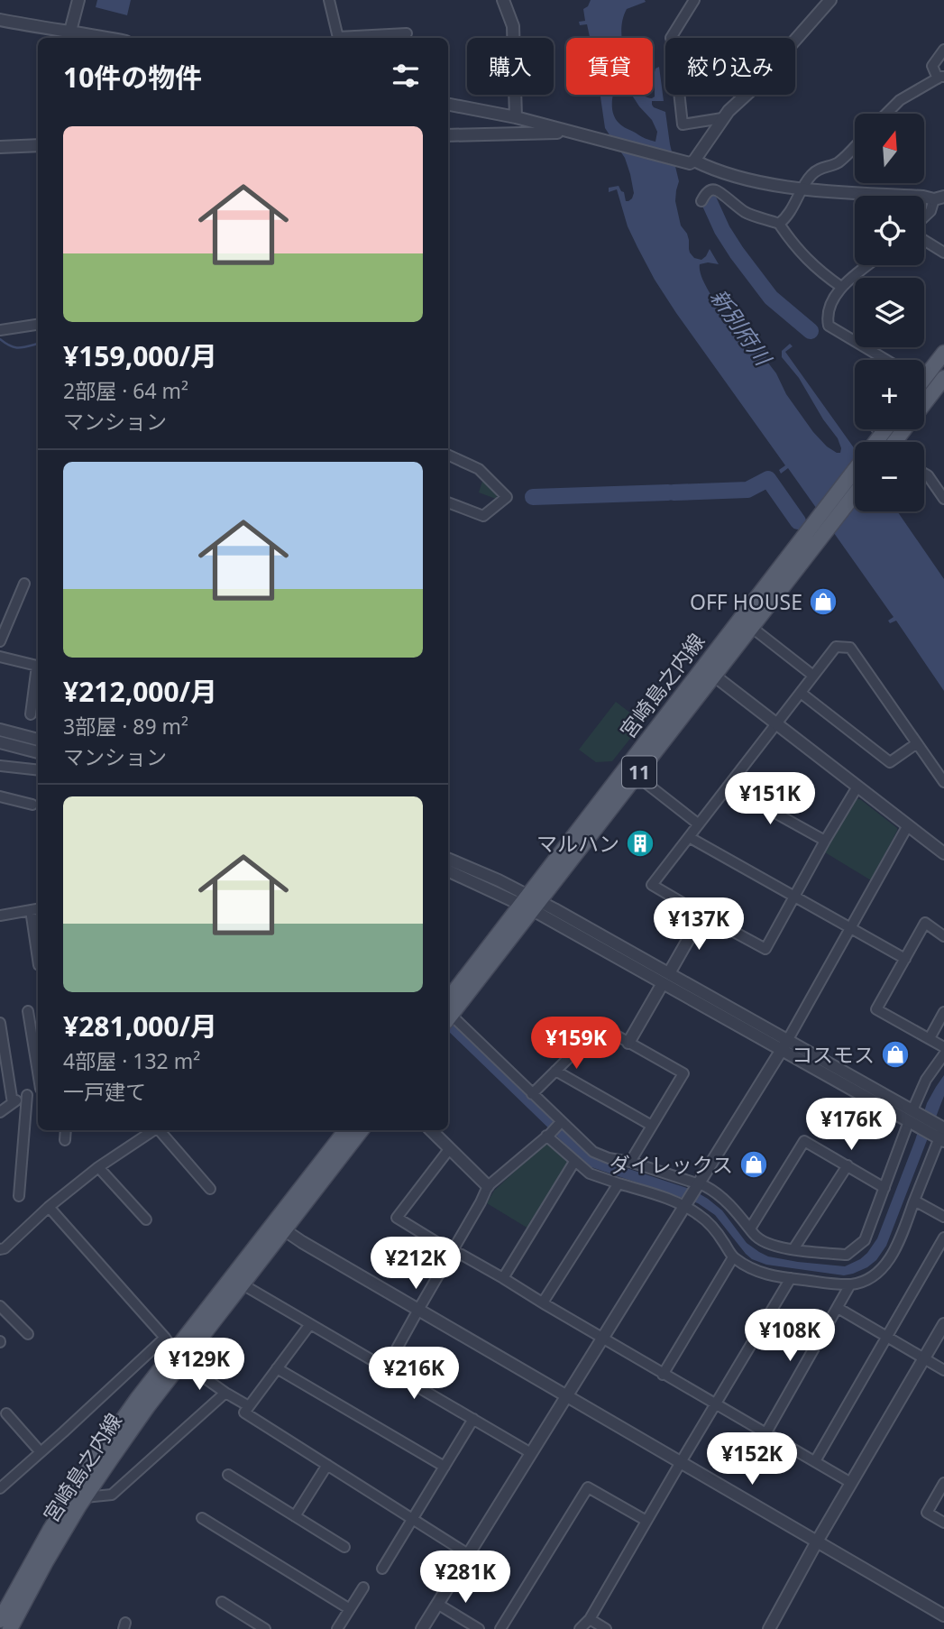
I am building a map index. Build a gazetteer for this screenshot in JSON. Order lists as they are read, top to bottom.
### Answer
{
  "streets": {
    "main road": ["宮崎島之内線", "11"]
  },
  "water": ["新別府川"],
  "places": {
    "shop": ["OFF HOUSE", "コスモス", "ダイレックス"],
    "building": ["マルハン"]
  },
  "north": "top",
  "page": {
    "chip": ["購入", "賃貸", "絞り込み"],
    "heading": "10件の物件",
    "map_buttons": ["+", "−"],
    "list": [
      {
        "name": "¥159,000/月",
        "note": "2部屋 · 64 m² · マンション"
      },
      {
        "name": "¥212,000/月",
        "note": "3部屋 · 89 m² · マンション"
      },
      {
        "name": "¥281,000/月",
        "note": "4部屋 · 132 m² · 一戸建て"
      }
    ],
    "price": [
      "¥151K",
      "¥137K",
      "¥159K",
      "¥176K",
      "¥212K",
      "¥108K",
      "¥129K",
      "¥216K",
      "¥152K",
      "¥281K"
    ]
  }
}
